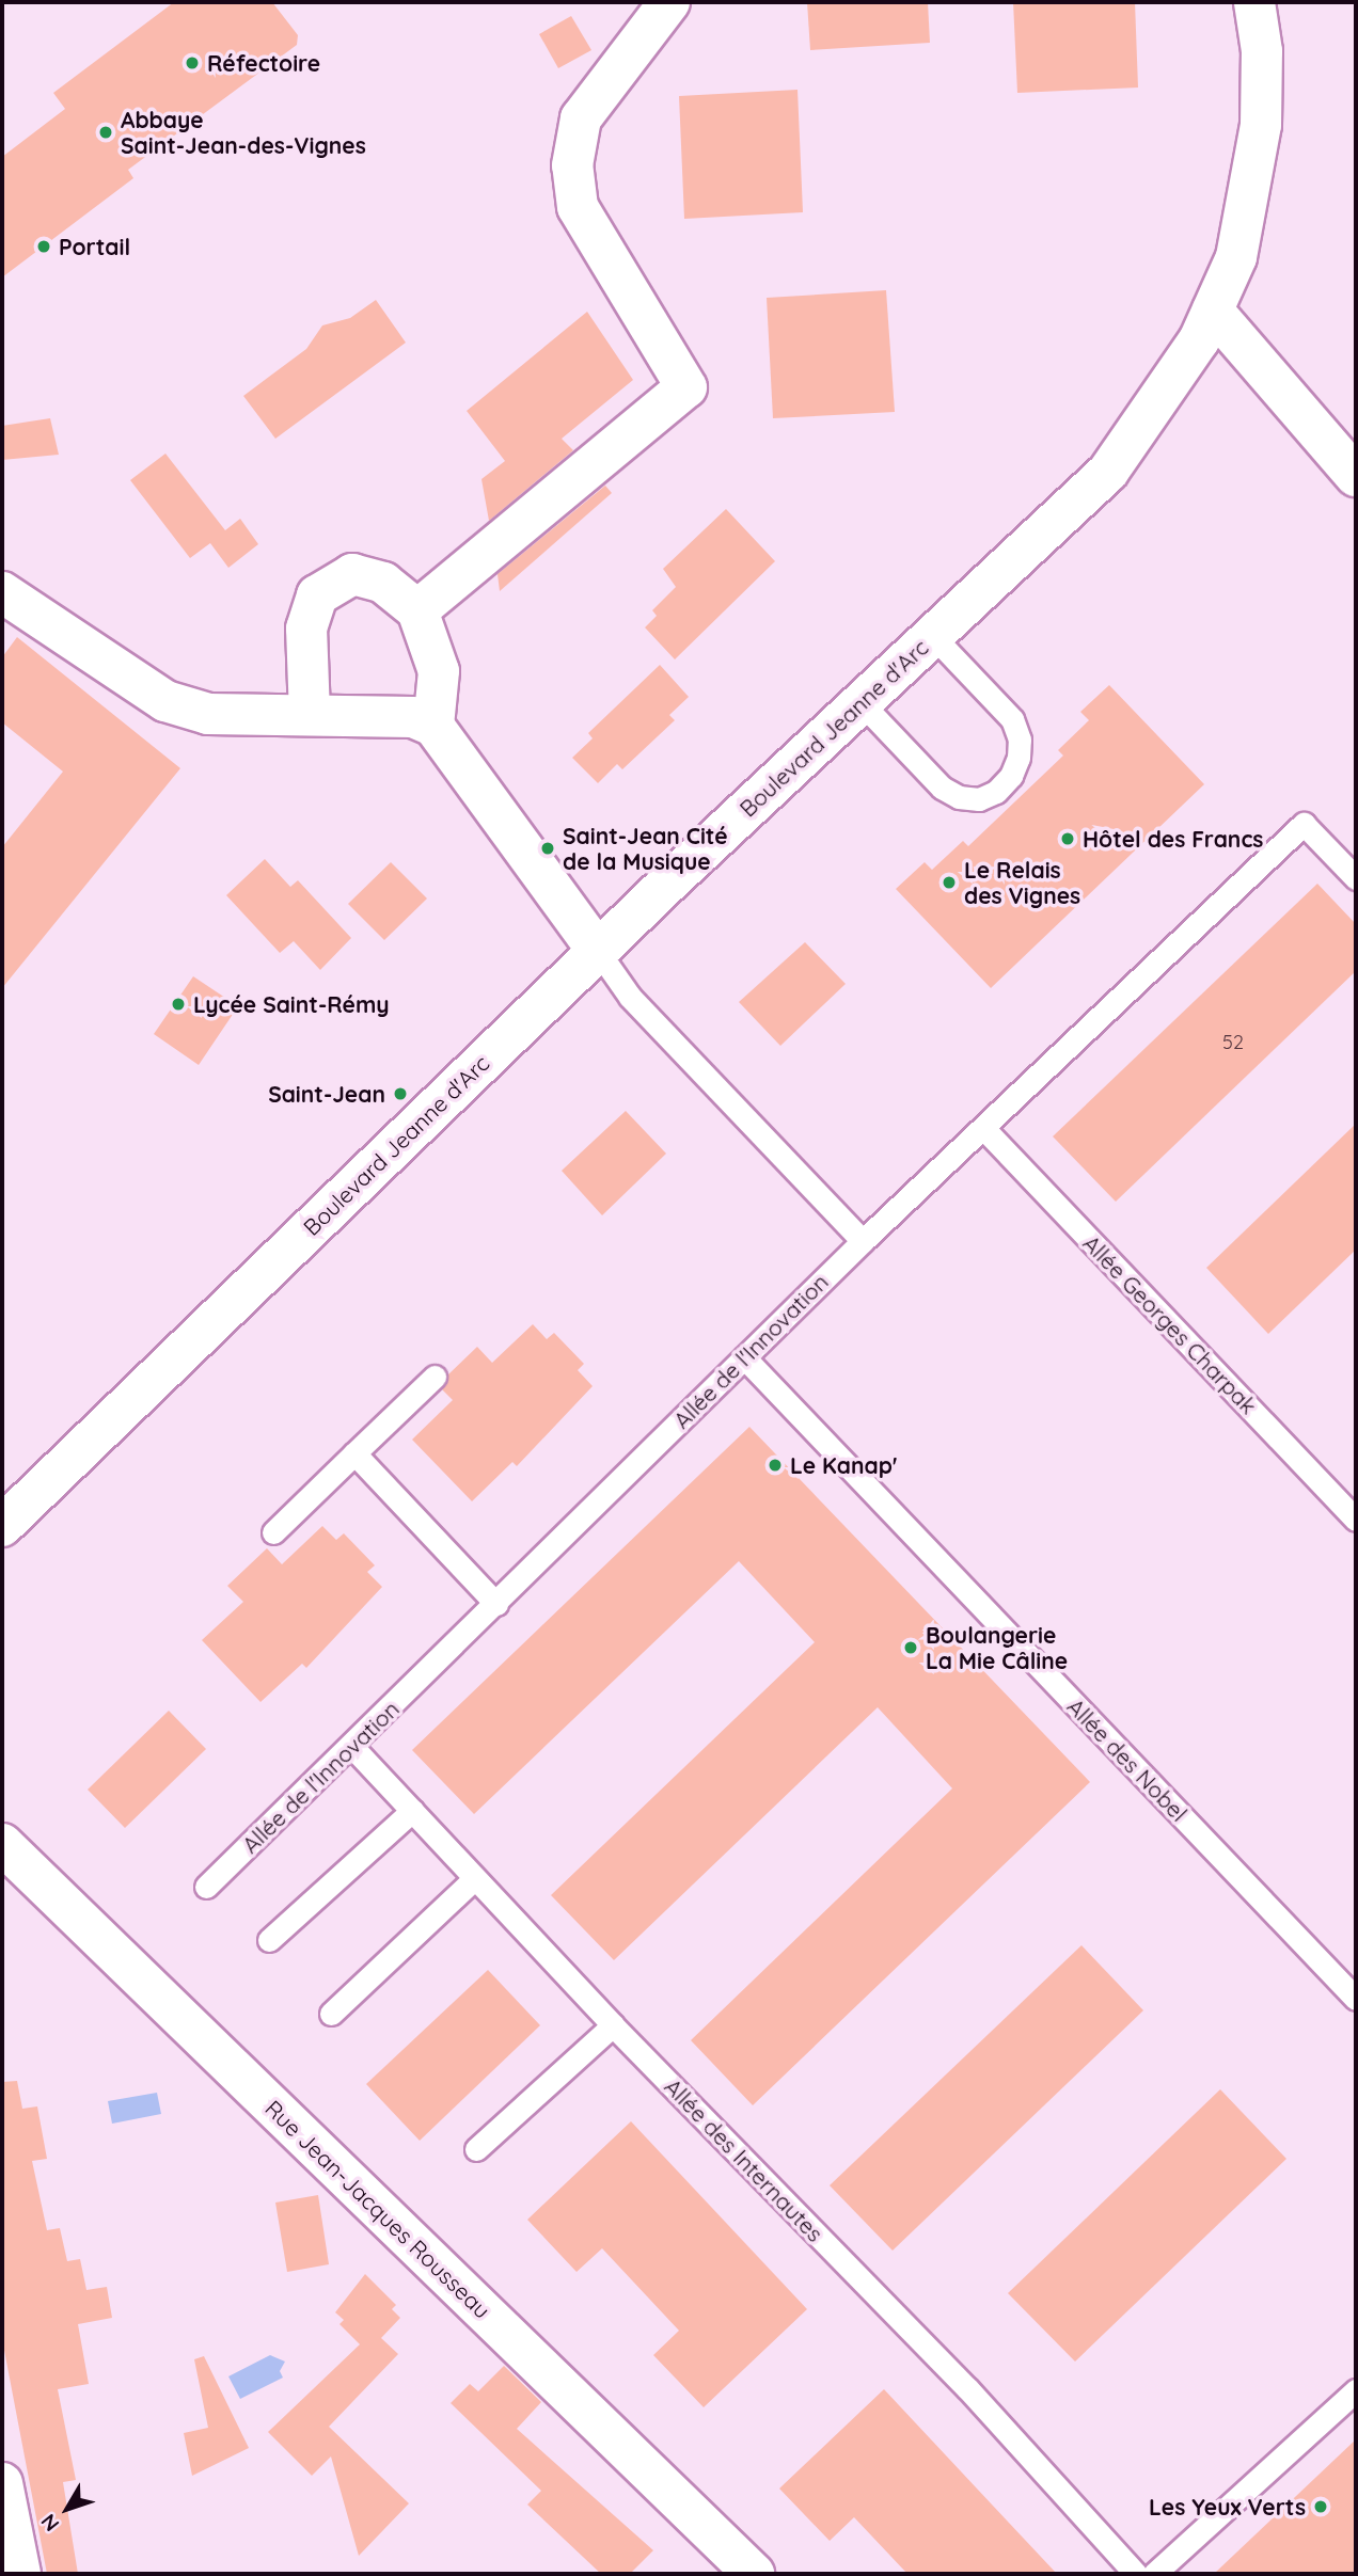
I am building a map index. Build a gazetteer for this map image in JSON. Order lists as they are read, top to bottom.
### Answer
{
  "streets": {
    "street": ["Boulevard Jeanne d'Arc", "Rue Jean-Jacques Rousseau"],
    "lane": [
      "Allée Georges Charpak",
      "Allée de l'Innovation",
      "Allée des Nobel",
      "Allée des Internautes"
    ]
  },
  "crossings": [
    ["Allée Georges Charpak", "Allée de l'Innovation"],
    ["Allée de l'Innovation", "Allée des Nobel"],
    ["Allée de l'Innovation", "Allée des Internautes"]
  ],
  "places": [
    "Réfectoire",
    "Abbaye Saint-Jean-des-Vignes",
    "Portail",
    "Hôtel des Francs",
    "Saint-Jean Cité de la Musique",
    "Le Relais des Vignes",
    "Lycée Saint-Rémy",
    "Saint-Jean",
    "Le Kanap'",
    "Boulangerie La Mie Câline",
    "Les Yeux Verts"
  ],
  "house_numbers": ["52"],
  "north": "bottom left"
}
